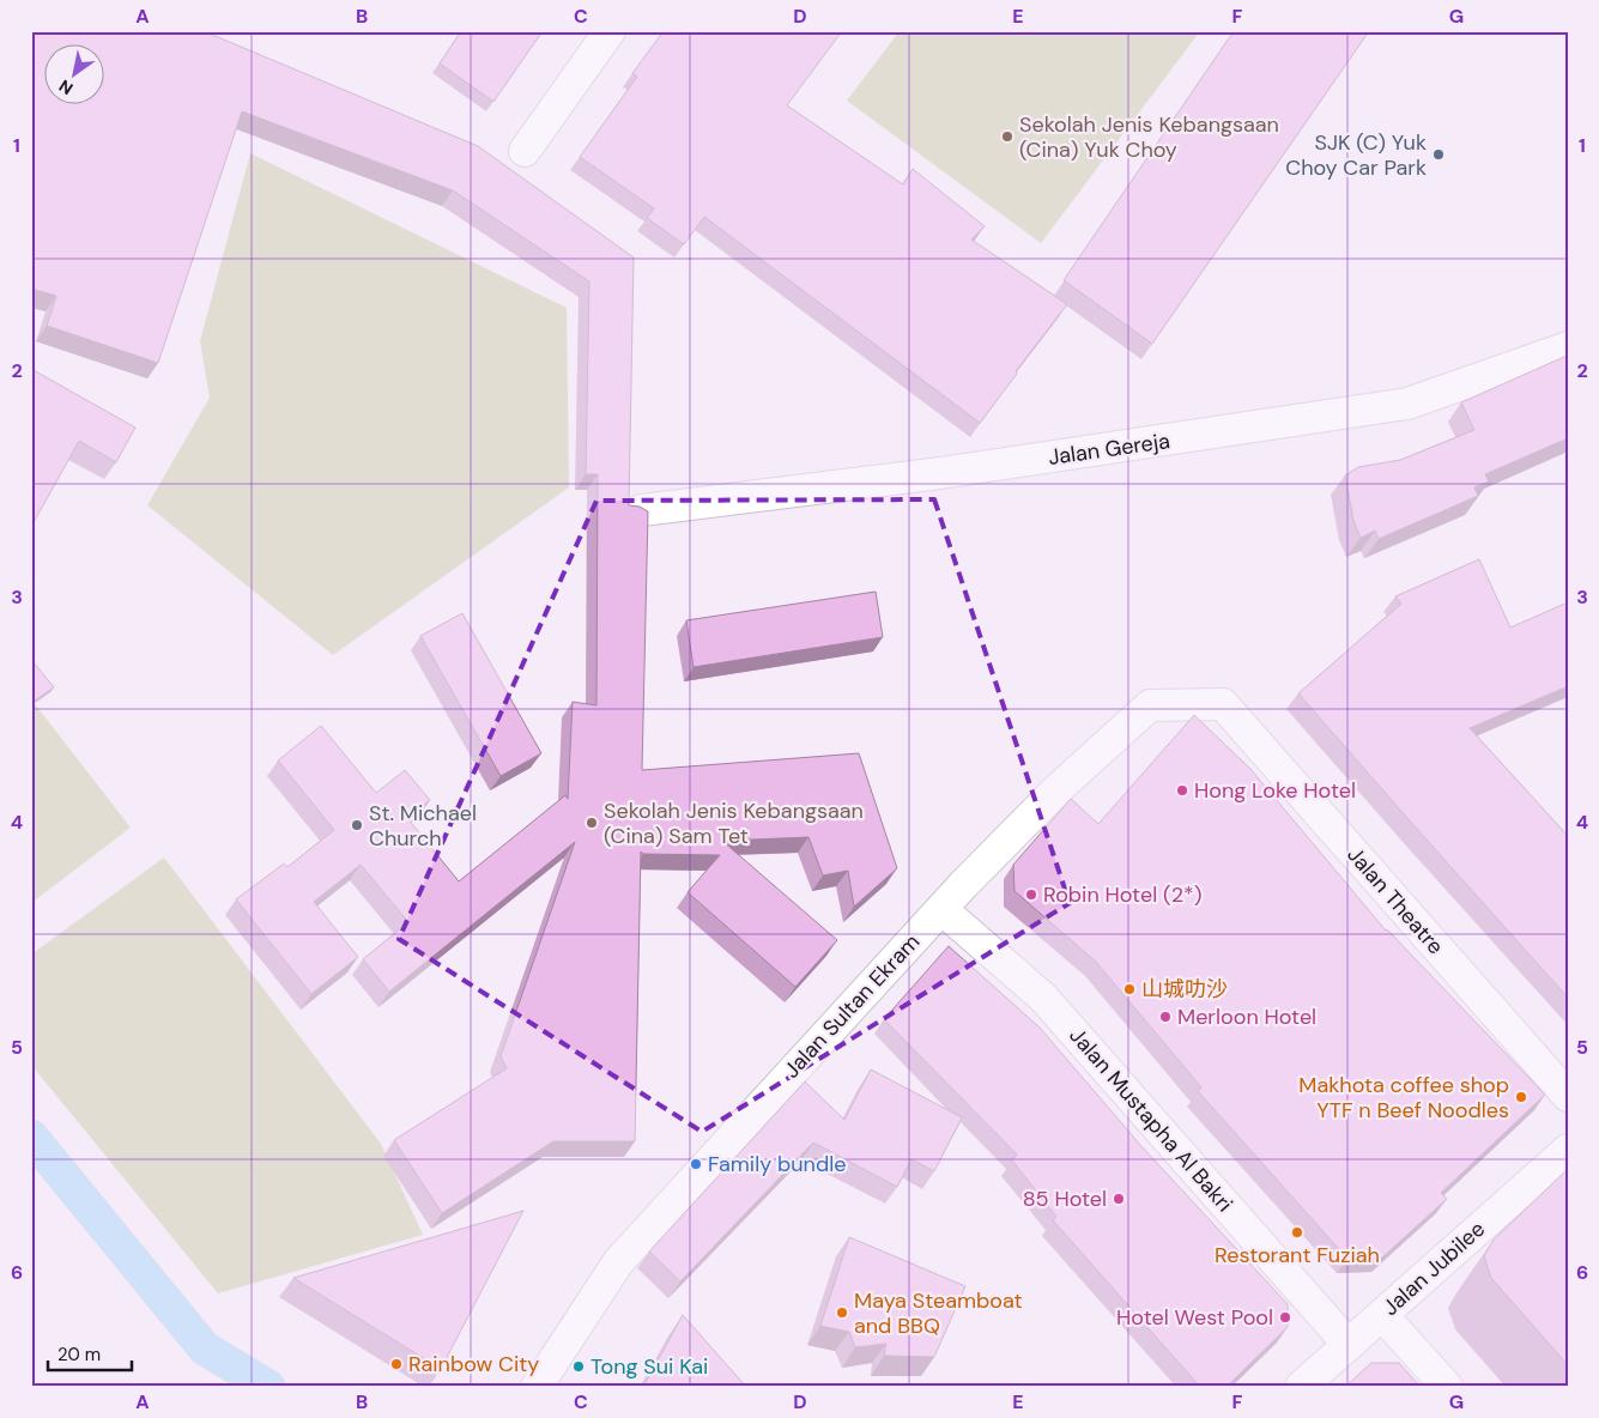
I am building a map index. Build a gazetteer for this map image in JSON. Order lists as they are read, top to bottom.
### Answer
{
  "streets": {
    "street": [
      "Jalan Gereja",
      "Jalan Theatre",
      "Jalan Sultan Ekram",
      "Jalan Mustapha Al Bakri",
      "Jalan Jubilee"
    ]
  },
  "crossings": [
    ["Jalan Theatre", "Jalan Sultan Ekram"],
    ["Jalan Sultan Ekram", "Jalan Mustapha Al Bakri"],
    ["Jalan Mustapha Al Bakri", "Jalan Jubilee"]
  ],
  "places": [
    "Sekolah Jenis Kebangsaan (Cina) Yuk Choy",
    "SJK (C) Yuk Choy Car Park",
    "Hong Loke Hotel",
    "Sekolah Jenis Kebangsaan (Cina) Sam Tet",
    "St. Michael Church",
    "Robin Hotel (2*)",
    "山城叻沙",
    "Merloon Hotel",
    "Makhota coffee shop YTF n Beef Noodles",
    "Family bundle",
    "85 Hotel",
    "Restorant Fuziah",
    "Maya Steamboat and BBQ",
    "Hotel West Pool",
    "Rainbow City",
    "Tong Sui Kai"
  ],
  "scale_bar": "20 m",
  "north": "bottom left",
  "grid": {
    "columns": [
      "A",
      "B",
      "C",
      "D",
      "E",
      "F",
      "G"
    ],
    "rows": [
      "1",
      "2",
      "3",
      "4",
      "5",
      "6"
    ]
  }
}
